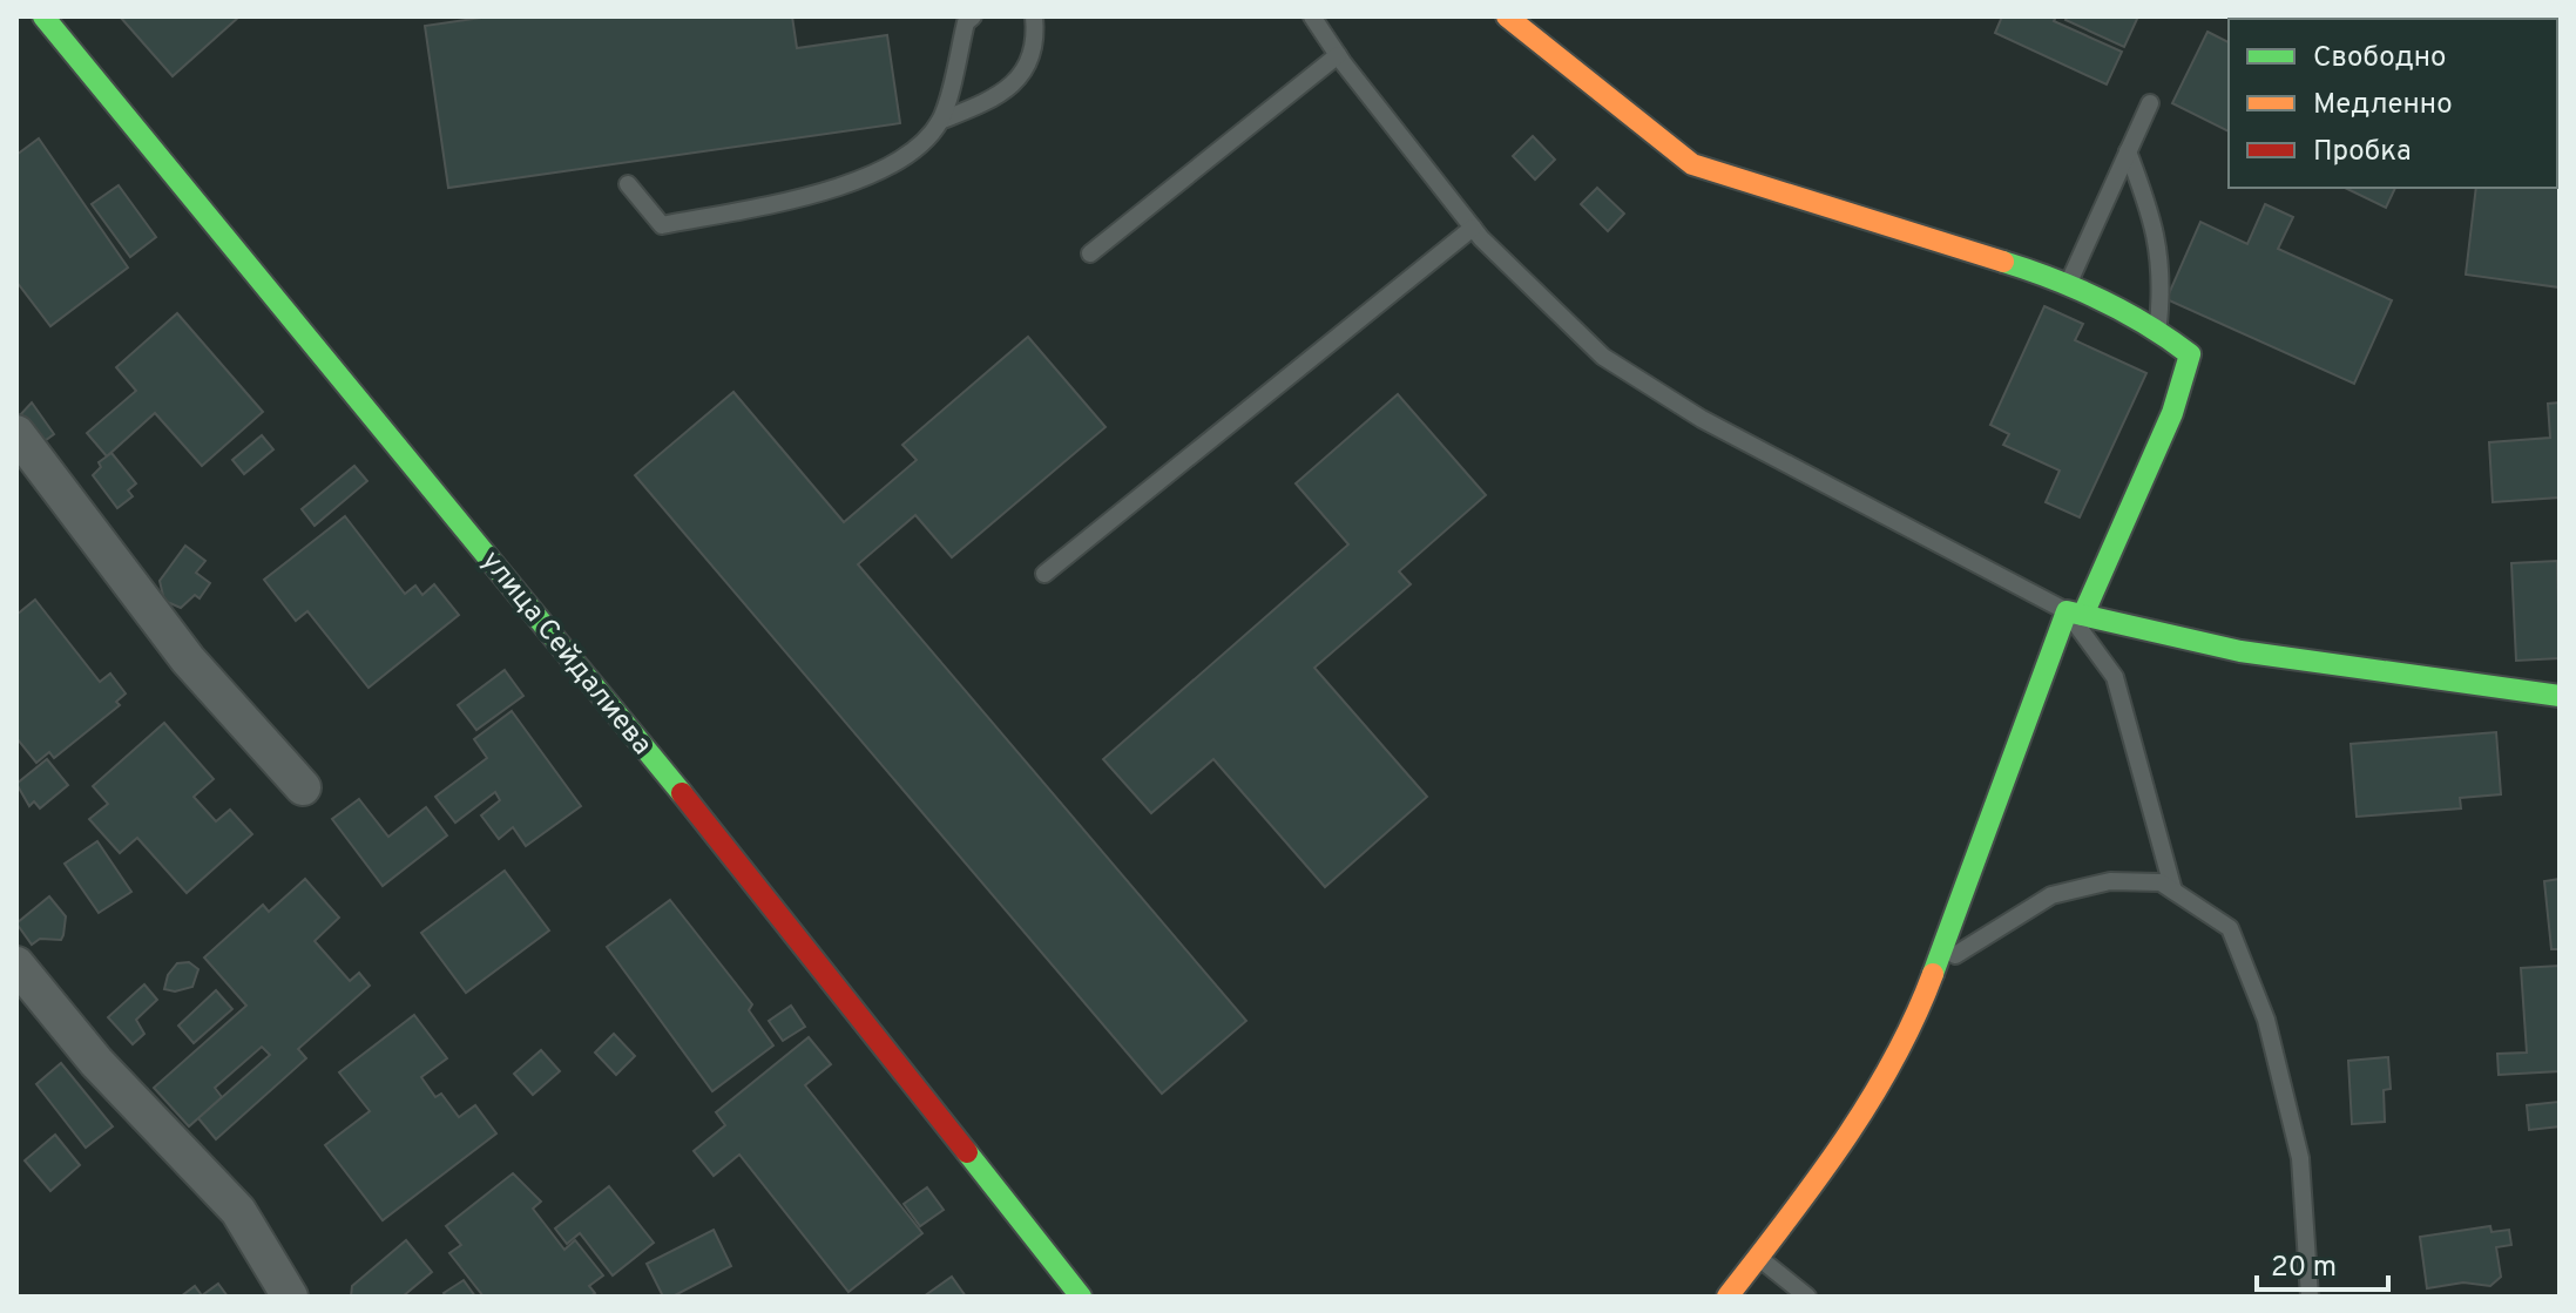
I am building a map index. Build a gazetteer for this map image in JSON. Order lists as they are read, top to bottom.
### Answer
{
  "streets": {
    "street": ["улица Сейдалиева"]
  },
  "legend": ["Свободно", "Медленно", "Пробка"],
  "scale_bar": "20 m"
}
